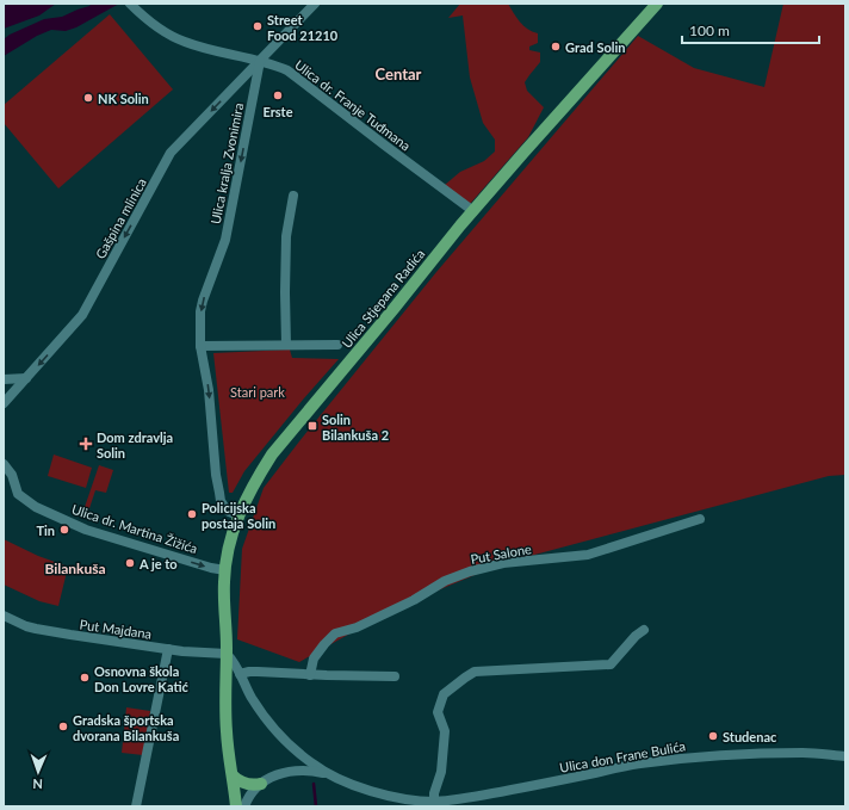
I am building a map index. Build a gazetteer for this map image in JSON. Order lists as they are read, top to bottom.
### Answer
{
  "streets": {
    "main road": ["Ulica Stjepana Radića"],
    "street": [
      "Ulica dr. Franje Tuđmana",
      "Ulica kralja Zvonimira",
      "Gašpina mlinica",
      "Ulica dr. Martina Žižića",
      "Put Salone",
      "Put Majdana",
      "Ulica don Frane Bulića"
    ]
  },
  "crossings": [
    ["Ulica dr. Franje Tuđmana", "Ulica kralja Zvonimira"],
    ["Ulica dr. Franje Tuđmana", "Gašpina mlinica"],
    ["Ulica dr. Franje Tuđmana", "Ulica Stjepana Radića"],
    ["Ulica kralja Zvonimira", "Gašpina mlinica"],
    ["Ulica kralja Zvonimira", "Ulica Stjepana Radića"],
    ["Ulica Stjepana Radića", "Ulica dr. Martina Žižića"],
    ["Ulica Stjepana Radića", "Put Majdana"],
    ["Ulica Stjepana Radića", "Ulica don Frane Bulića"],
    ["Put Majdana", "Ulica don Frane Bulića"]
  ],
  "one_way": ["Gašpina mlinica", "Ulica dr. Martina Žižića"],
  "districts": ["Centar", "Bilankuša"],
  "parks": ["Stari park"],
  "places": {
    "other": [
      "Street Food 21210",
      "Grad Solin",
      "Erste",
      "NK Solin",
      "Policijska postaja Solin",
      "Tin",
      "A je to",
      "Osnovna škola Don Lovre Katić",
      "Gradska športska dvorana Bilankuša",
      "Studenac"
    ],
    "transit": ["Solin Bilankuša 2"],
    "health": ["Dom zdravlja Solin"]
  },
  "scale_bar": "100 m",
  "north": "bottom"
}
